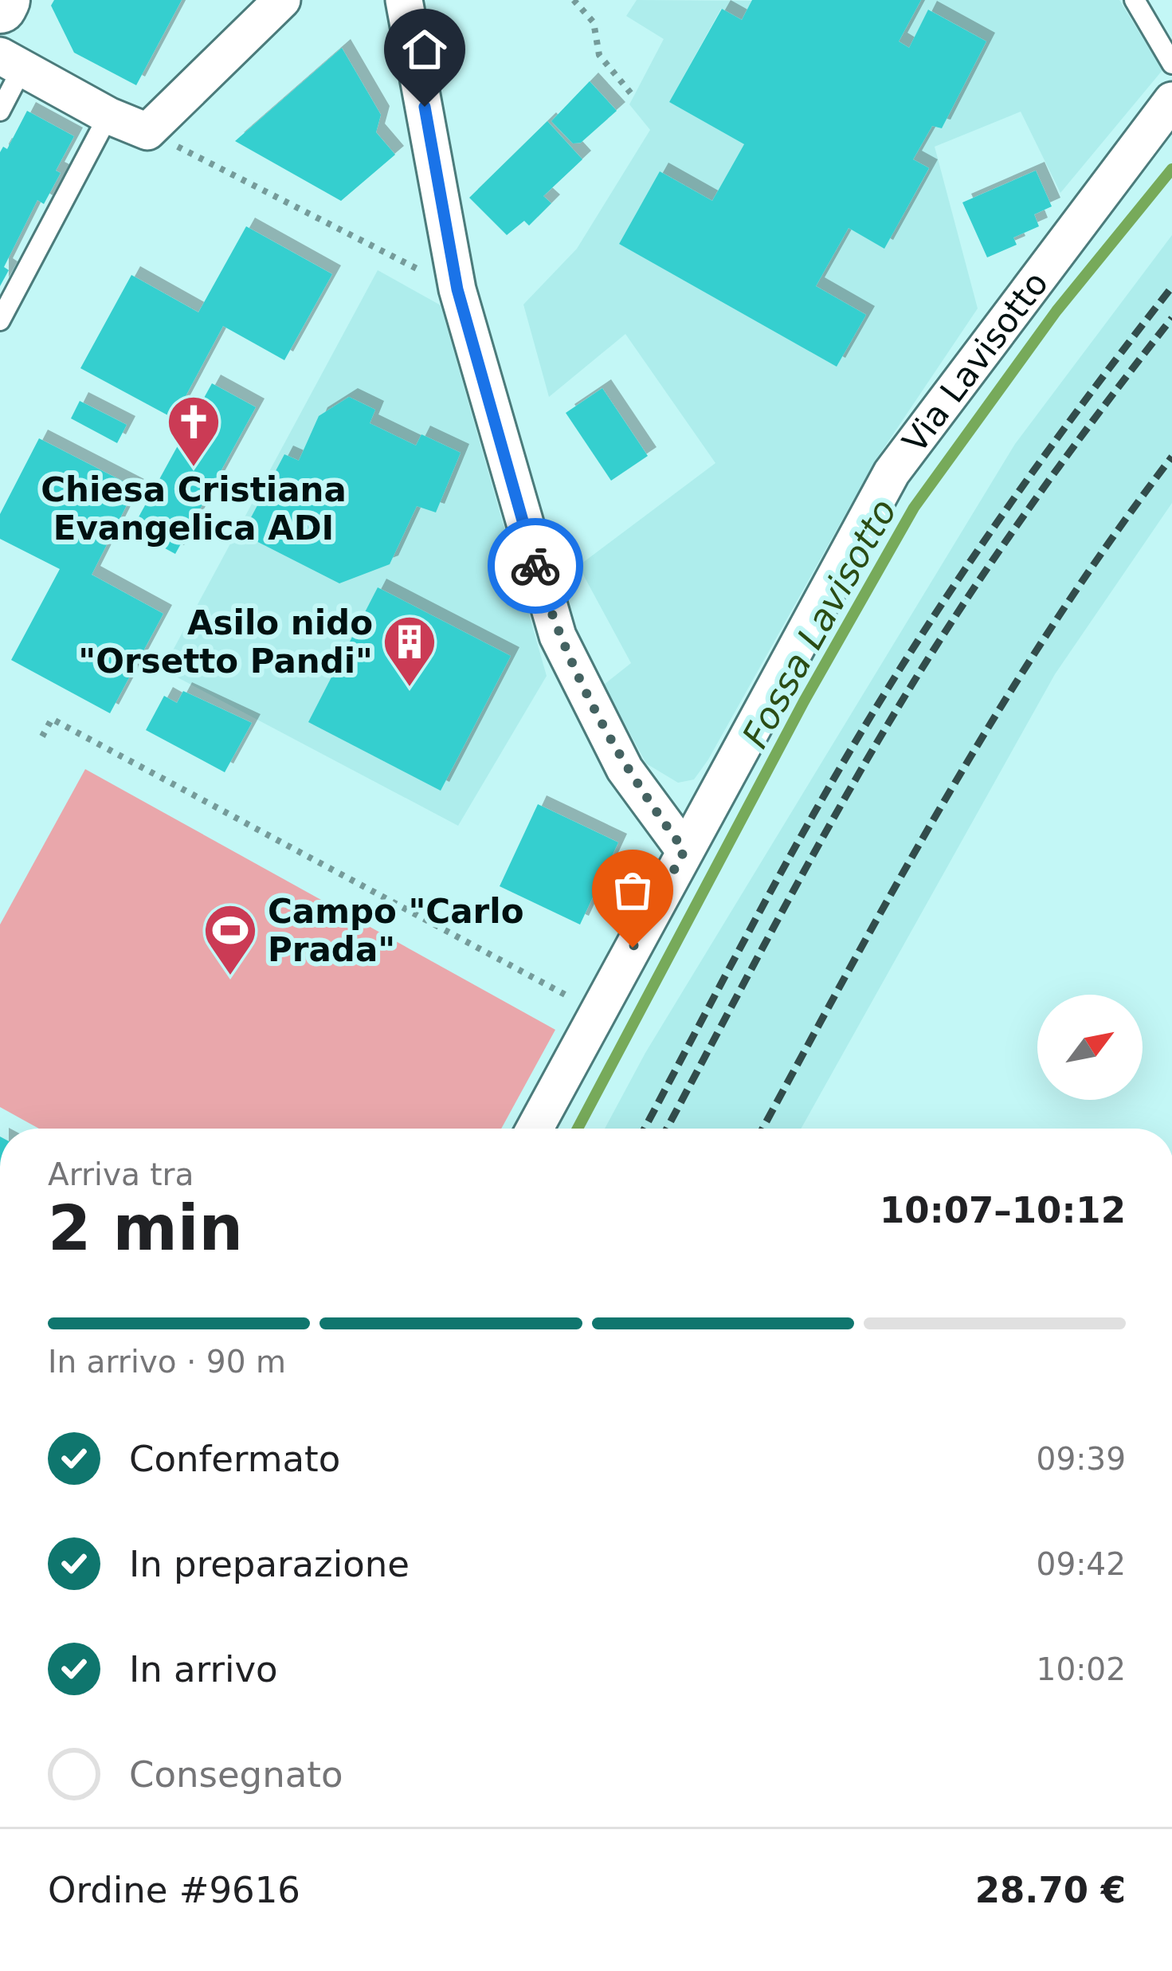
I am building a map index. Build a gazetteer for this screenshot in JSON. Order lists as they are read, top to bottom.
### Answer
{
  "streets": {
    "street": ["Via Lavisotto"]
  },
  "water": ["Fossa Lavisotto"],
  "places": {
    "church": ["Chiesa Cristiana Evangelica ADI"],
    "building": ["Asilo nido \"Orsetto Pandi\""],
    "sports": ["Campo \"Carlo Prada\""]
  },
  "north": "top right",
  "page": {
    "heading": ["2 min", "Arriva tra", "10:07–10:12"],
    "panel": ["Ordine #9616", "28.70 €"],
    "bar": "In arrivo · 90 m",
    "list": [
      ["Confermato", "09:39"],
      ["In preparazione", "09:42"],
      ["In arrivo", "10:02"],
      "Consegnato"
    ]
  }
}
